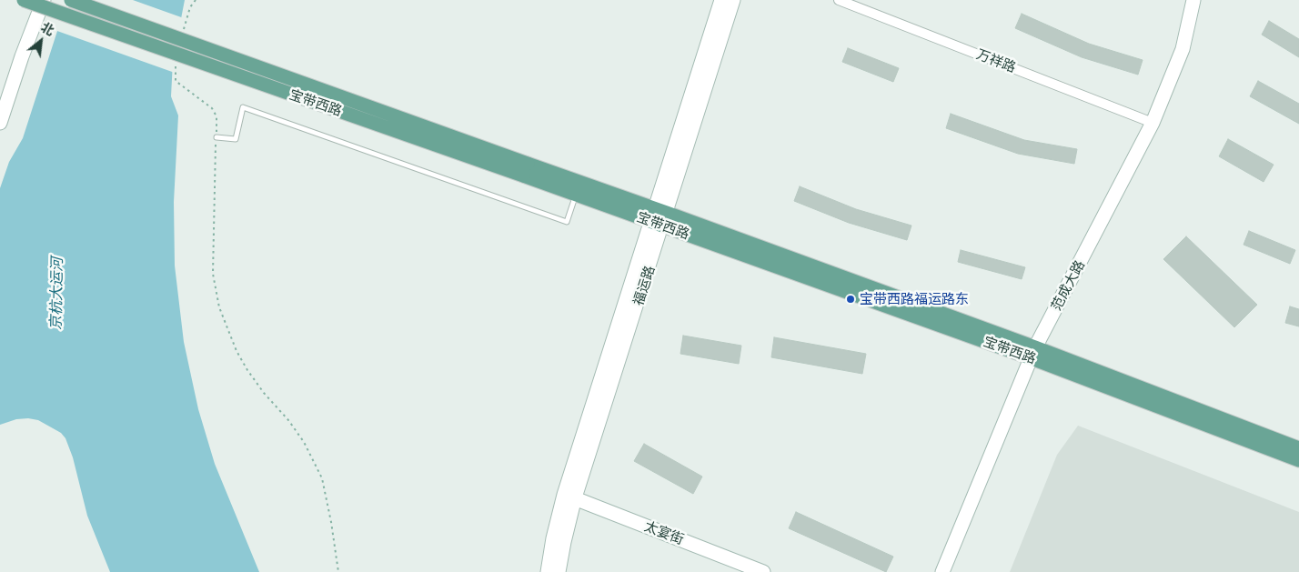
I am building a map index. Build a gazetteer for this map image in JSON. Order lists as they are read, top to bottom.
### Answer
{
  "streets": {
    "main road": ["宝带西路"],
    "street": [
      "万祥路",
      "福运路",
      "范成大路",
      "太宴街"
    ]
  },
  "crossings": [
    ["万祥路", "范成大路"],
    ["宝带西路", "福运路"],
    ["宝带西路", "范成大路"],
    ["福运路", "太宴街"]
  ],
  "water": ["京杭大运河"],
  "places": ["宝带西路福运路东"],
  "north": "top right"
}
